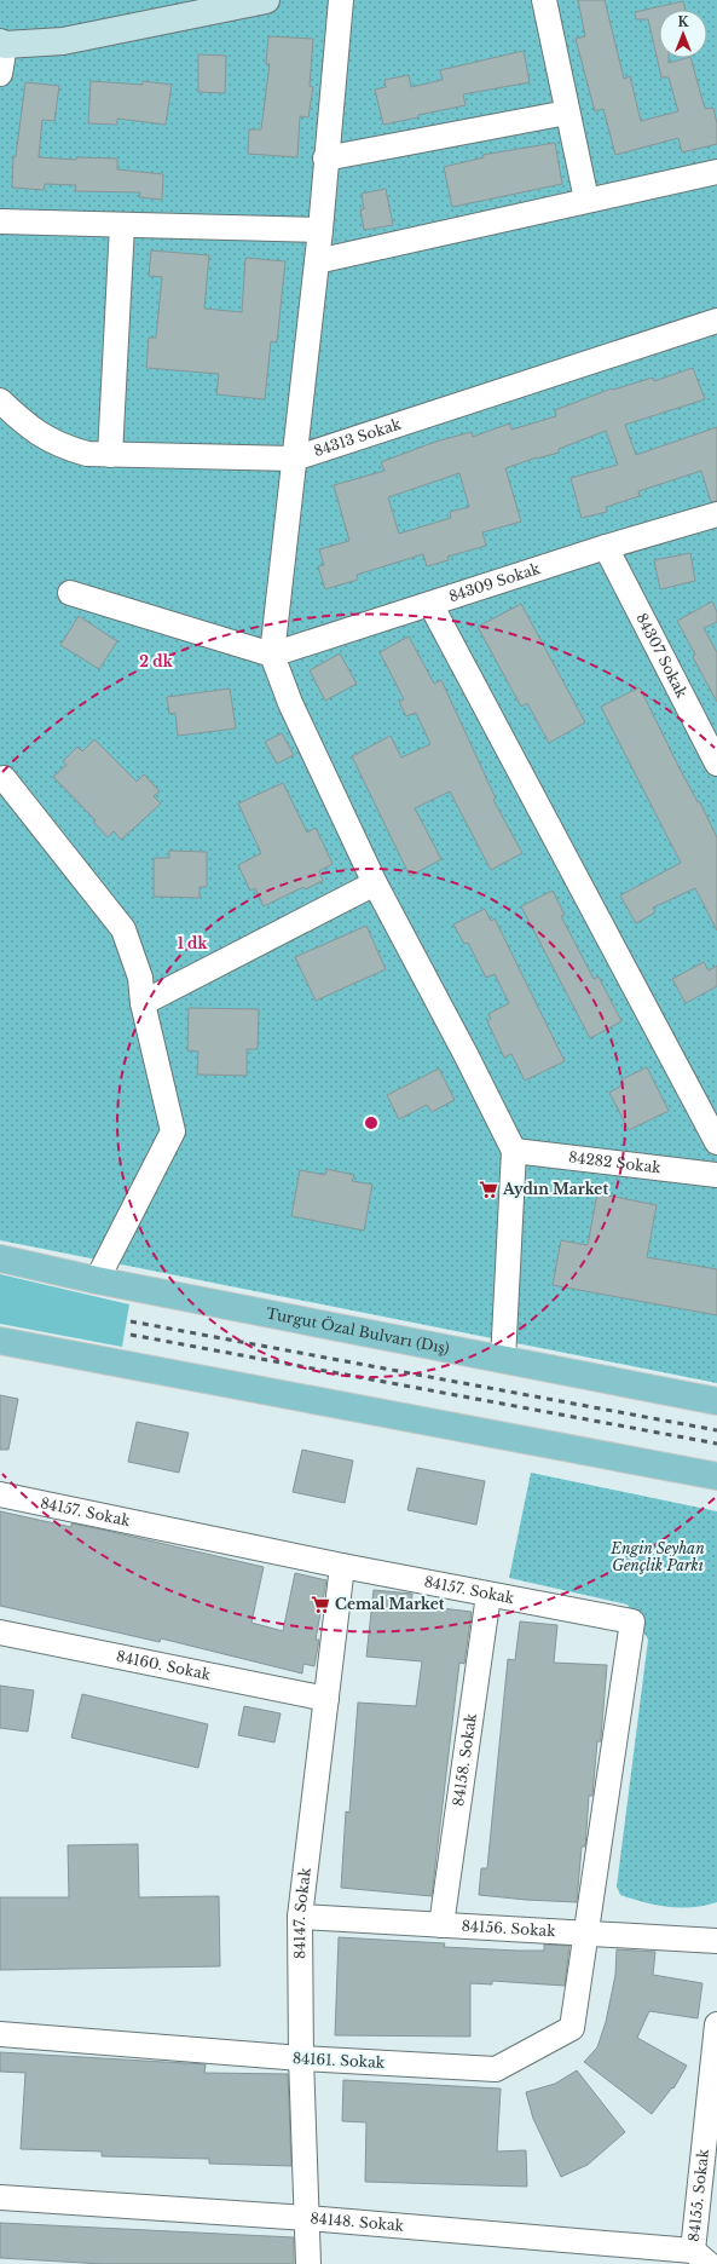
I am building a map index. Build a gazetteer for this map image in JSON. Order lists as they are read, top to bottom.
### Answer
{
  "streets": {
    "main road": ["Turgut Özal Bulvarı (Dış)"],
    "street": [
      "84313 Sokak",
      "84309 Sokak",
      "84307 Sokak",
      "84282 Sokak",
      "84157. Sokak",
      "84160. Sokak",
      "84158. Sokak",
      "84147. Sokak",
      "84156. Sokak",
      "84161. Sokak",
      "84155. Sokak",
      "84148. Sokak"
    ]
  },
  "crossings": [
    ["84309 Sokak", "84307 Sokak"],
    ["84157. Sokak", "84158. Sokak"],
    ["84157. Sokak", "84147. Sokak"],
    ["84157. Sokak", "84156. Sokak"],
    ["84157. Sokak", "84161. Sokak"],
    ["84160. Sokak", "84147. Sokak"],
    ["84158. Sokak", "84156. Sokak"],
    ["84147. Sokak", "84156. Sokak"],
    ["84147. Sokak", "84161. Sokak"],
    ["84147. Sokak", "84148. Sokak"],
    ["84156. Sokak", "84161. Sokak"],
    ["84155. Sokak", "84148. Sokak"]
  ],
  "parks": ["Engin Seyhan Gençlik Parkı"],
  "places": {
    "supermarket": ["Aydın Market", "Cemal Market"]
  },
  "north": "top",
  "rings": ["2 dk", "1 dk"]
}
